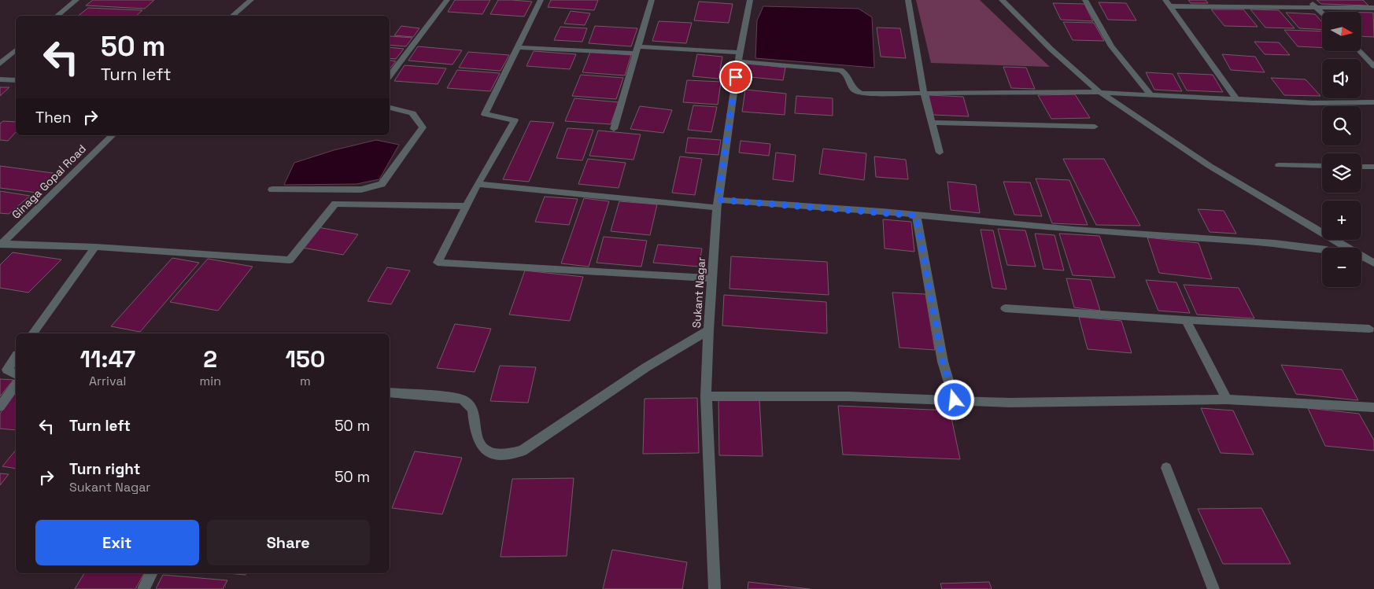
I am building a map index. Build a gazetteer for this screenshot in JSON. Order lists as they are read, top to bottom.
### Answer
{
  "streets": {
    "street": ["Ginaga Gopal Road", "Sukant Nagar"]
  },
  "north": "right",
  "page": {
    "map_buttons": ["+", "−"],
    "turn": ["50 m", "Turn left"],
    "then": "Then",
    "eta": [
      "11:47",
      "Arrival",
      "2",
      "min",
      "150",
      "m"
    ],
    "list": [
      {
        "name": "Turn left",
        "value": "50 m"
      },
      {
        "name": "Turn right",
        "note": "Sukant Nagar",
        "value": "50 m"
      }
    ],
    "buttons": ["Exit", "Share"]
  }
}
